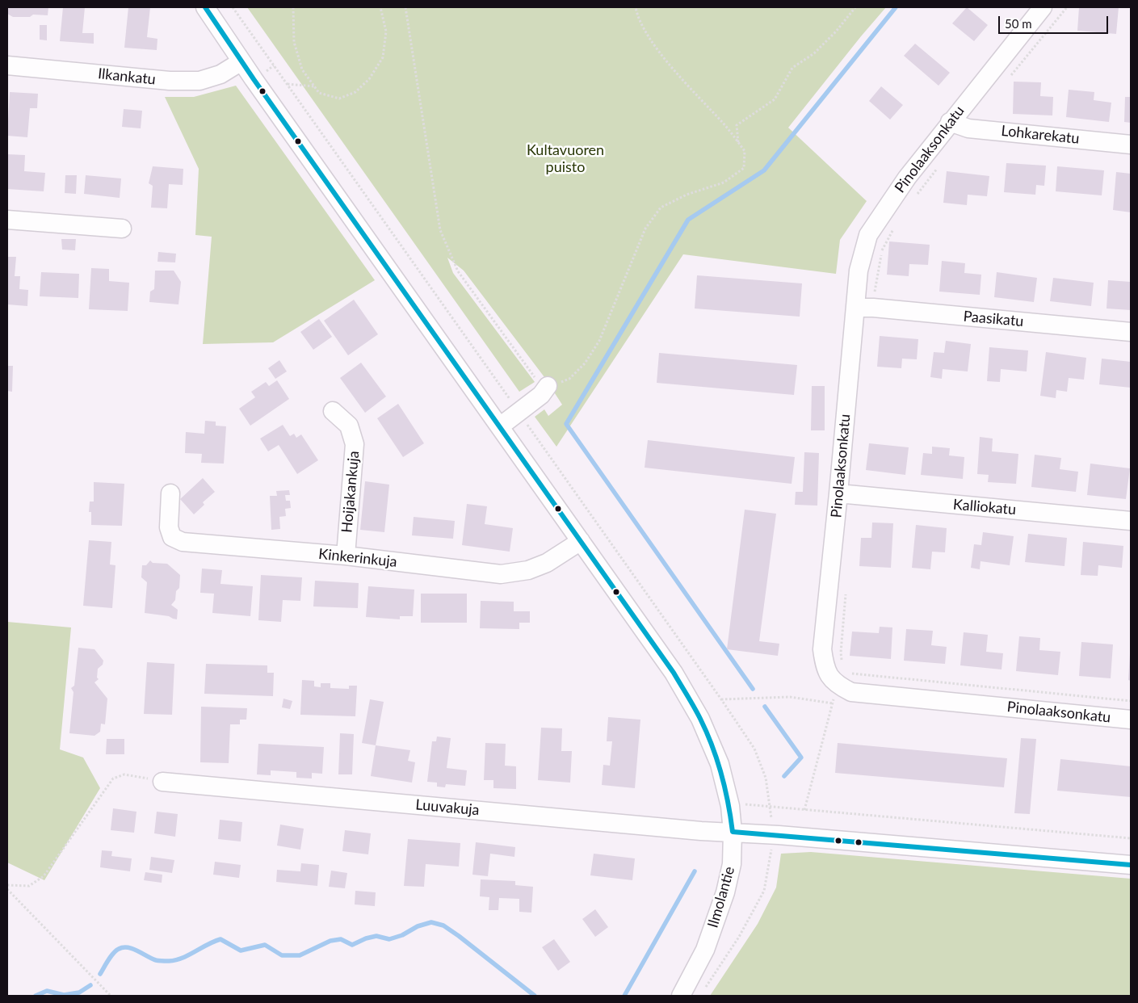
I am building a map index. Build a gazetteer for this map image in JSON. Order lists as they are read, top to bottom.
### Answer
{
  "streets": {
    "street": [
      "Ilkankatu",
      "Lohkarekatu",
      "Pinolaaksonkatu",
      "Paasikatu",
      "Hoijakankuja",
      "Kalliokatu",
      "Kinkerinkuja",
      "Luuvakuja",
      "Ilmolantie"
    ]
  },
  "crossings": [
    ["Ilkankatu", "Ilmolantie"],
    ["Lohkarekatu", "Pinolaaksonkatu"],
    ["Pinolaaksonkatu", "Paasikatu"],
    ["Pinolaaksonkatu", "Kalliokatu"],
    ["Hoijakankuja", "Kinkerinkuja"],
    ["Kinkerinkuja", "Ilmolantie"],
    ["Luuvakuja", "Ilmolantie"]
  ],
  "parks": ["Kultavuoren puisto"],
  "scale_bar": "50 m"
}
